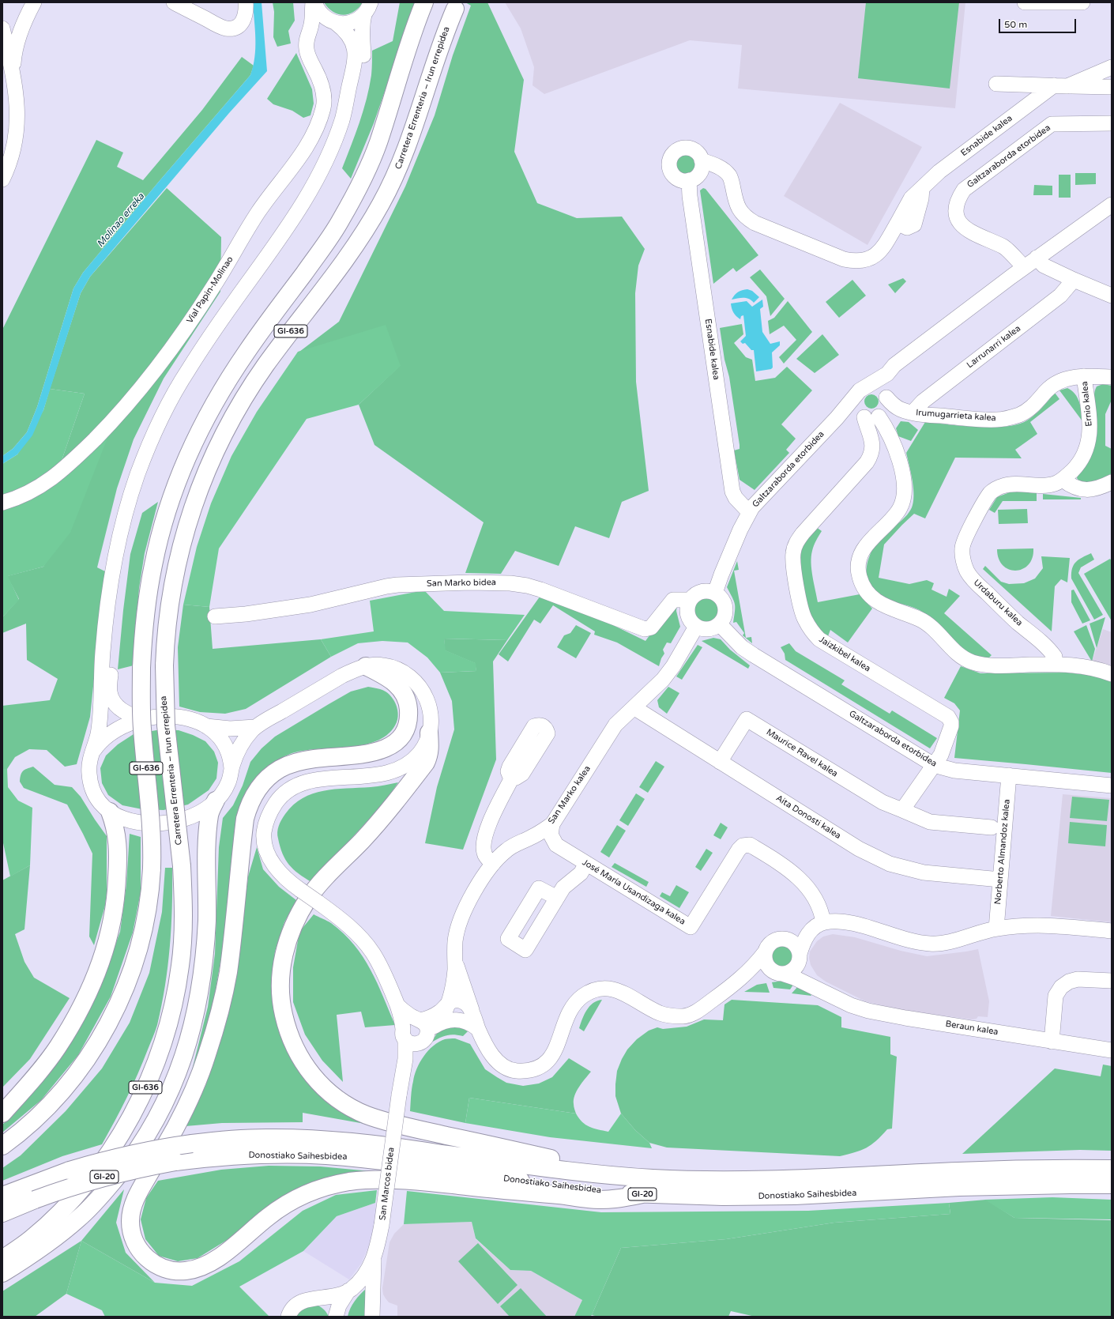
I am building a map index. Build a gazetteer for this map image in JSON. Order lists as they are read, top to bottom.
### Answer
{
  "streets": {
    "main road": [
      "Carretera Errenteria – Irun errepidea",
      "GI-636",
      "Donostiako Saihesbidea",
      "GI-20"
    ],
    "street": [
      "Esnabide kalea",
      "Galtzaraborda etorbidea",
      "Vial Papin-Molinao",
      "Larrunarri kalea",
      "Ernio kalea",
      "Irumugarrieta kalea",
      "San Marko bidea",
      "Urdaburu kalea",
      "Jaizkibel kalea",
      "Maurice Ravel kalea",
      "San Marko kalea",
      "Aita Donosti kalea",
      "Norberto Almandoz kalea",
      "José María Usandizaga kalea",
      "Beraun kalea",
      "San Marcos bidea"
    ]
  },
  "crossings": [
    ["Esnabide kalea", "Galtzaraborda etorbidea"],
    ["Galtzaraborda etorbidea", "San Marko bidea"],
    ["Galtzaraborda etorbidea", "Jaizkibel kalea"],
    ["Galtzaraborda etorbidea", "San Marko kalea"],
    ["Galtzaraborda etorbidea", "Norberto Almandoz kalea"],
    ["Larrunarri kalea", "Irumugarrieta kalea"],
    ["Ernio kalea", "Irumugarrieta kalea"],
    ["Ernio kalea", "Urdaburu kalea"],
    ["Irumugarrieta kalea", "Jaizkibel kalea"],
    ["San Marko bidea", "San Marko kalea"],
    ["Maurice Ravel kalea", "Aita Donosti kalea"],
    ["San Marko kalea", "Aita Donosti kalea"],
    ["San Marko kalea", "José María Usandizaga kalea"],
    ["San Marko kalea", "San Marcos bidea"],
    ["Aita Donosti kalea", "Norberto Almandoz kalea"]
  ],
  "water": ["Molinao erreka"],
  "scale_bar": "50 m"
}
